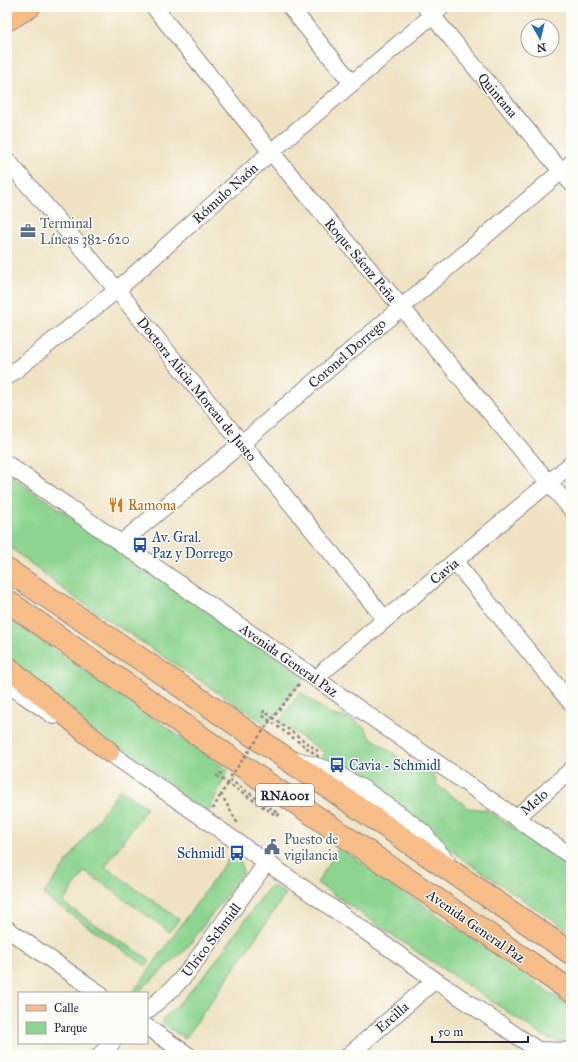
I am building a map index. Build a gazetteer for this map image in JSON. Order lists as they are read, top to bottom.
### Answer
{
  "streets": {
    "highway": ["Avenida General Paz", "RNA001"],
    "street": [
      "Quintana",
      "Rómulo Naón",
      "Roque Sáenz Peña",
      "Coronel Dorrego",
      "Doctora Alicia Moreau de Justo",
      "Cavia",
      "Melo",
      "Ulrico Schmidl",
      "Ercilla"
    ]
  },
  "crossings": [
    ["Quintana", "Rómulo Naón"],
    ["Quintana", "Coronel Dorrego"],
    ["Rómulo Naón", "Roque Sáenz Peña"],
    ["Rómulo Naón", "Doctora Alicia Moreau de Justo"],
    ["Roque Sáenz Peña", "Coronel Dorrego"],
    ["Roque Sáenz Peña", "Cavia"],
    ["Coronel Dorrego", "Doctora Alicia Moreau de Justo"],
    ["Coronel Dorrego", "Avenida General Paz"],
    ["Doctora Alicia Moreau de Justo", "Cavia"],
    ["Cavia", "Avenida General Paz"],
    ["Avenida General Paz", "Melo"]
  ],
  "places": {
    "office": ["Terminal Líneas 382-620"],
    "restaurant": ["Ramona"],
    "bus stop": ["Av. Gral. Paz y Dorrego", "Cavia - Schmidl", "Schmidl"],
    "public building": ["Puesto de vigilancia"]
  },
  "legend": ["Calle", "Parque"],
  "scale_bar": "50 m",
  "north": "bottom"
}
